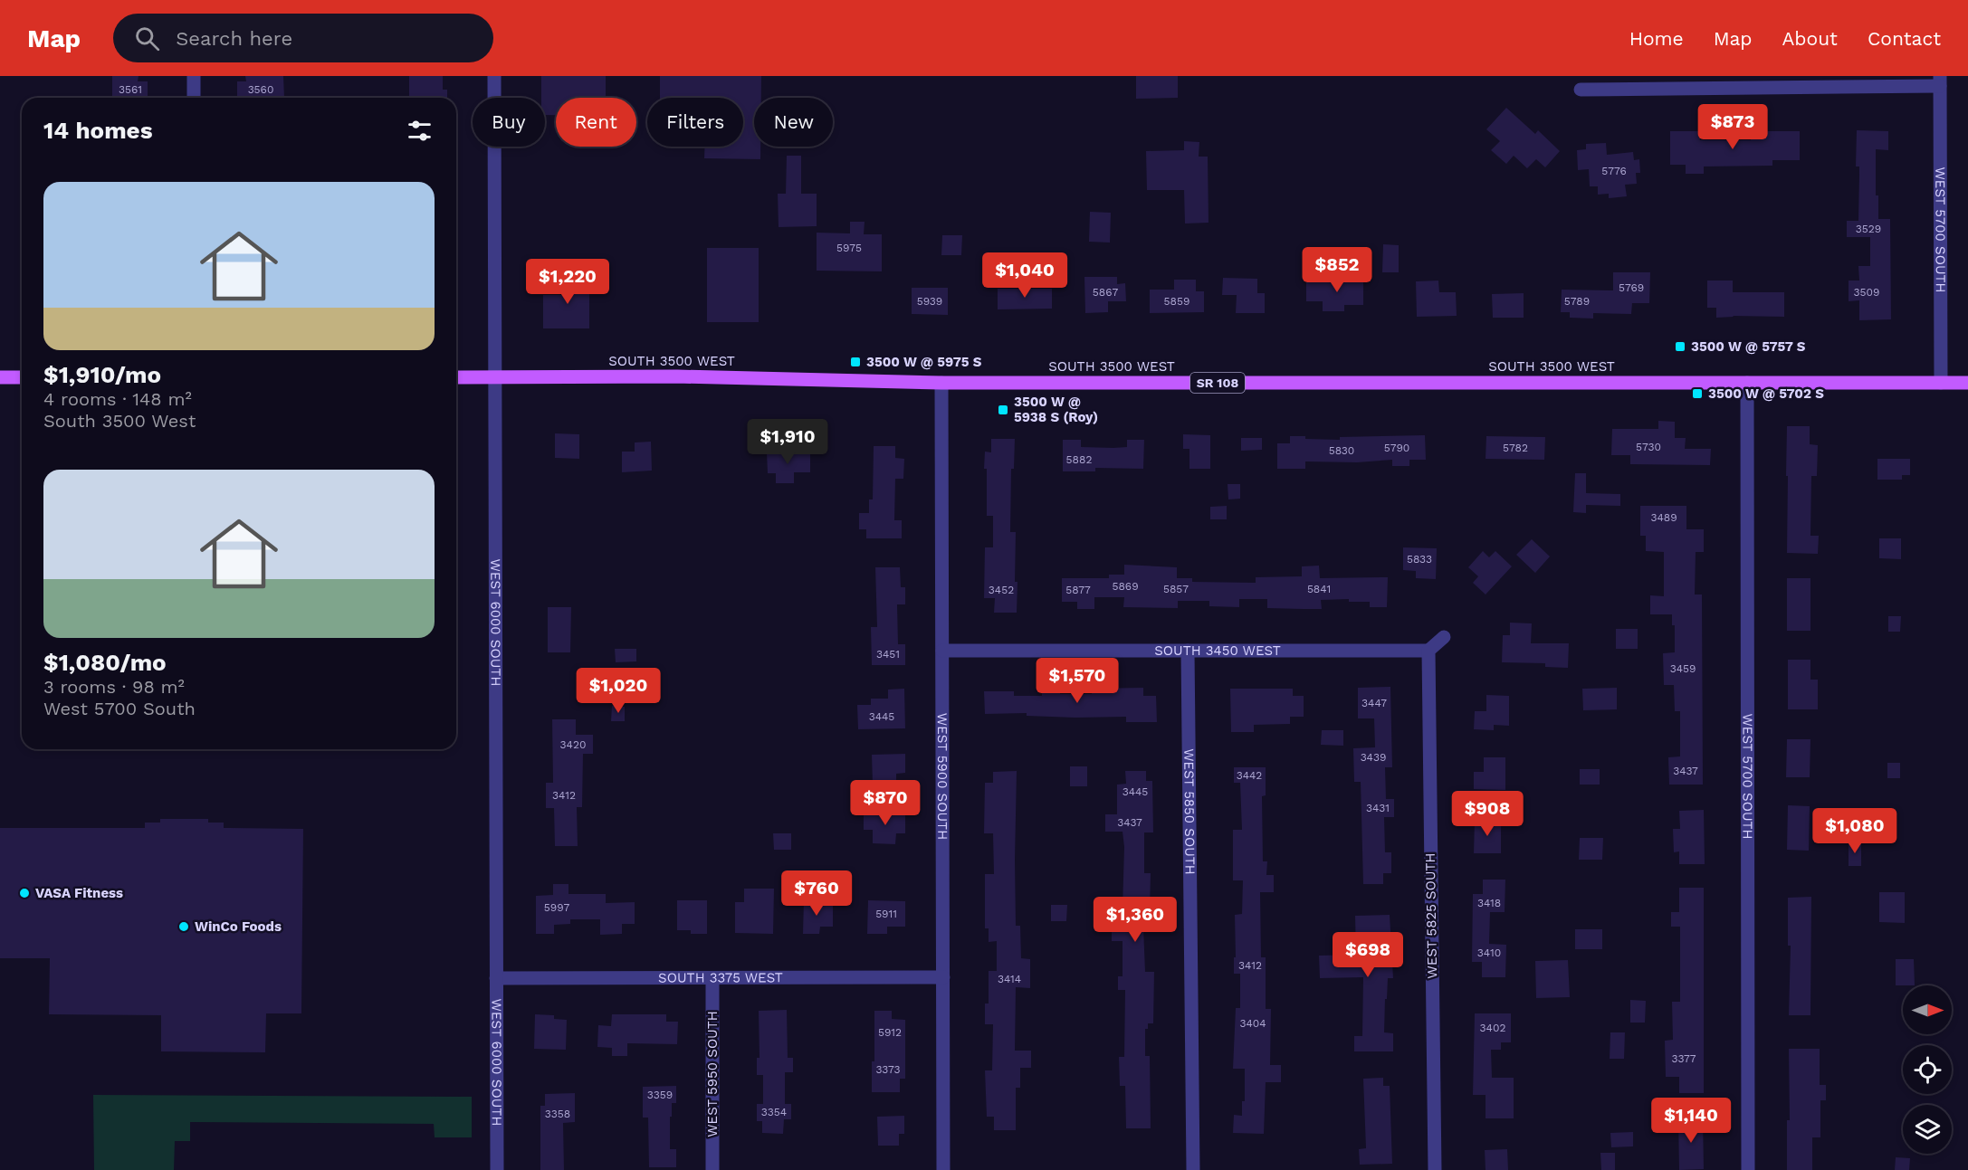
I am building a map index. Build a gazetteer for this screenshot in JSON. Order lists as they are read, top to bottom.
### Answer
{
  "streets": {
    "main road": ["SOUTH 3500 WEST", "SR 108"],
    "street": [
      "WEST 5700 SOUTH",
      "WEST 6000 SOUTH",
      "SOUTH 3450 WEST",
      "WEST 5900 SOUTH",
      "WEST 5850 SOUTH",
      "WEST 5825 SOUTH",
      "SOUTH 3375 WEST",
      "WEST 5950 SOUTH"
    ]
  },
  "crossings": [
    ["WEST 5700 SOUTH", "SOUTH 3500 WEST"],
    ["SOUTH 3500 WEST", "WEST 6000 SOUTH"],
    ["SOUTH 3500 WEST", "WEST 5900 SOUTH"],
    ["WEST 6000 SOUTH", "SOUTH 3375 WEST"],
    ["SOUTH 3450 WEST", "WEST 5900 SOUTH"],
    ["SOUTH 3450 WEST", "WEST 5850 SOUTH"],
    ["SOUTH 3450 WEST", "WEST 5825 SOUTH"],
    ["WEST 5900 SOUTH", "SOUTH 3375 WEST"],
    ["SOUTH 3375 WEST", "WEST 5950 SOUTH"]
  ],
  "places": {
    "transit": [
      "3500 W @ 5757 S",
      "3500 W @ 5975 S",
      "3500 W @ 5702 S",
      "3500 W @ 5938 S (Roy)"
    ],
    "other": ["VASA Fitness", "WinCo Foods"]
  },
  "house_numbers": [
    "3561",
    "3560",
    "5776",
    "3529",
    "5975",
    "5769",
    "5867",
    "3509",
    "5939",
    "5859",
    "5789",
    "5730",
    "5790",
    "5782",
    "5830",
    "5882",
    "3489",
    "5833",
    "5869",
    "5857",
    "5841",
    "3452",
    "5877",
    "3451",
    "3459",
    "3447",
    "3445",
    "3420",
    "3439",
    "3437",
    "3442",
    "3445",
    "3412",
    "3431",
    "3437",
    "3418",
    "5997",
    "5911",
    "3410",
    "3412",
    "3414",
    "3404",
    "3402",
    "5912",
    "3377",
    "3373",
    "3359",
    "3354",
    "3358"
  ],
  "north": "right",
  "page": {
    "header": "Map",
    "search": "Search here",
    "nav": [
      "Home",
      "Map",
      "About",
      "Contact"
    ],
    "chip": [
      "Buy",
      "Rent",
      "Filters",
      "New"
    ],
    "heading": "14 homes",
    "price": [
      "$873",
      "$852",
      "$1,040",
      "$1,220",
      "$1,910",
      "$1,570",
      "$1,020",
      "$870",
      "$908",
      "$1,080",
      "$760",
      "$1,360",
      "$698",
      "$1,140"
    ],
    "list": [
      {
        "name": "$1,910/mo",
        "note": "4 rooms · 148 m² · South 3500 West"
      },
      {
        "name": "$1,080/mo",
        "note": "3 rooms · 98 m² · West 5700 South"
      }
    ]
  }
}
